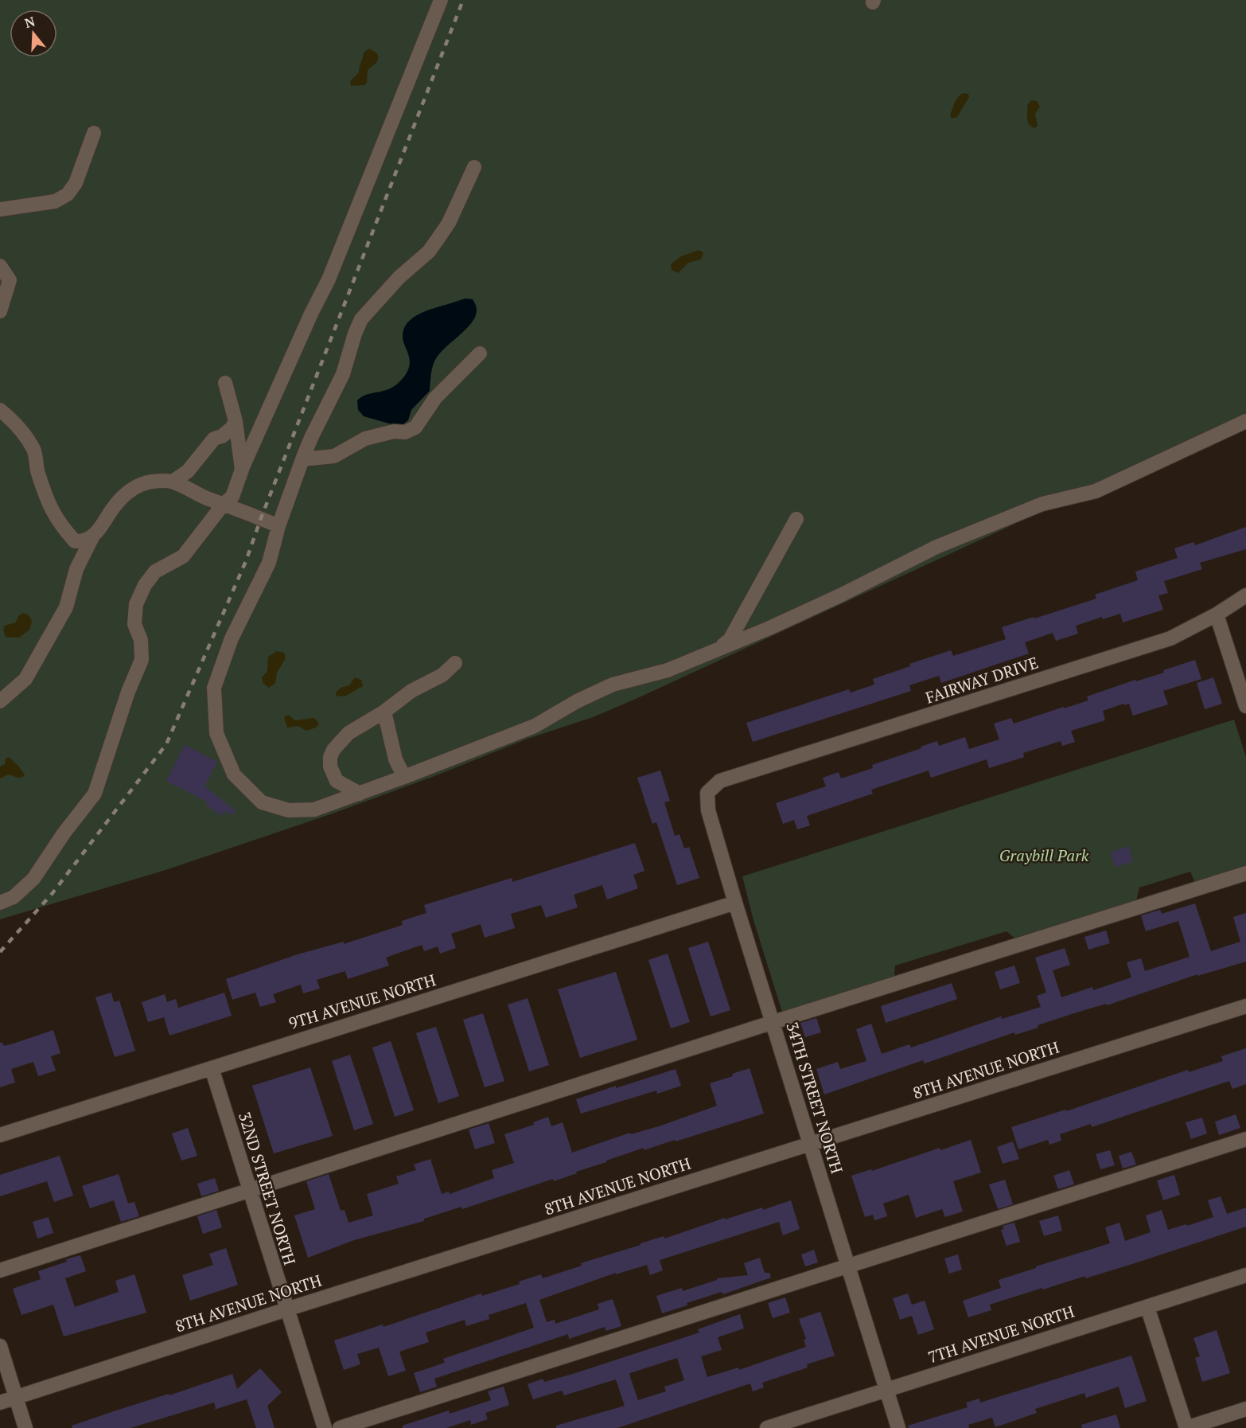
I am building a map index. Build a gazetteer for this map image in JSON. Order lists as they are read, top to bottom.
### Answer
{
  "streets": {
    "street": [
      "FAIRWAY DRIVE",
      "9TH AVENUE NORTH",
      "8TH AVENUE NORTH",
      "34TH STREET NORTH",
      "32ND STREET NORTH",
      "7TH AVENUE NORTH"
    ]
  },
  "crossings": [
    ["FAIRWAY DRIVE", "34TH STREET NORTH"],
    ["9TH AVENUE NORTH", "34TH STREET NORTH"],
    ["9TH AVENUE NORTH", "32ND STREET NORTH"],
    ["8TH AVENUE NORTH", "34TH STREET NORTH"],
    ["8TH AVENUE NORTH", "32ND STREET NORTH"],
    ["34TH STREET NORTH", "7TH AVENUE NORTH"]
  ],
  "parks": ["Graybill Park"],
  "north": "top"
}
